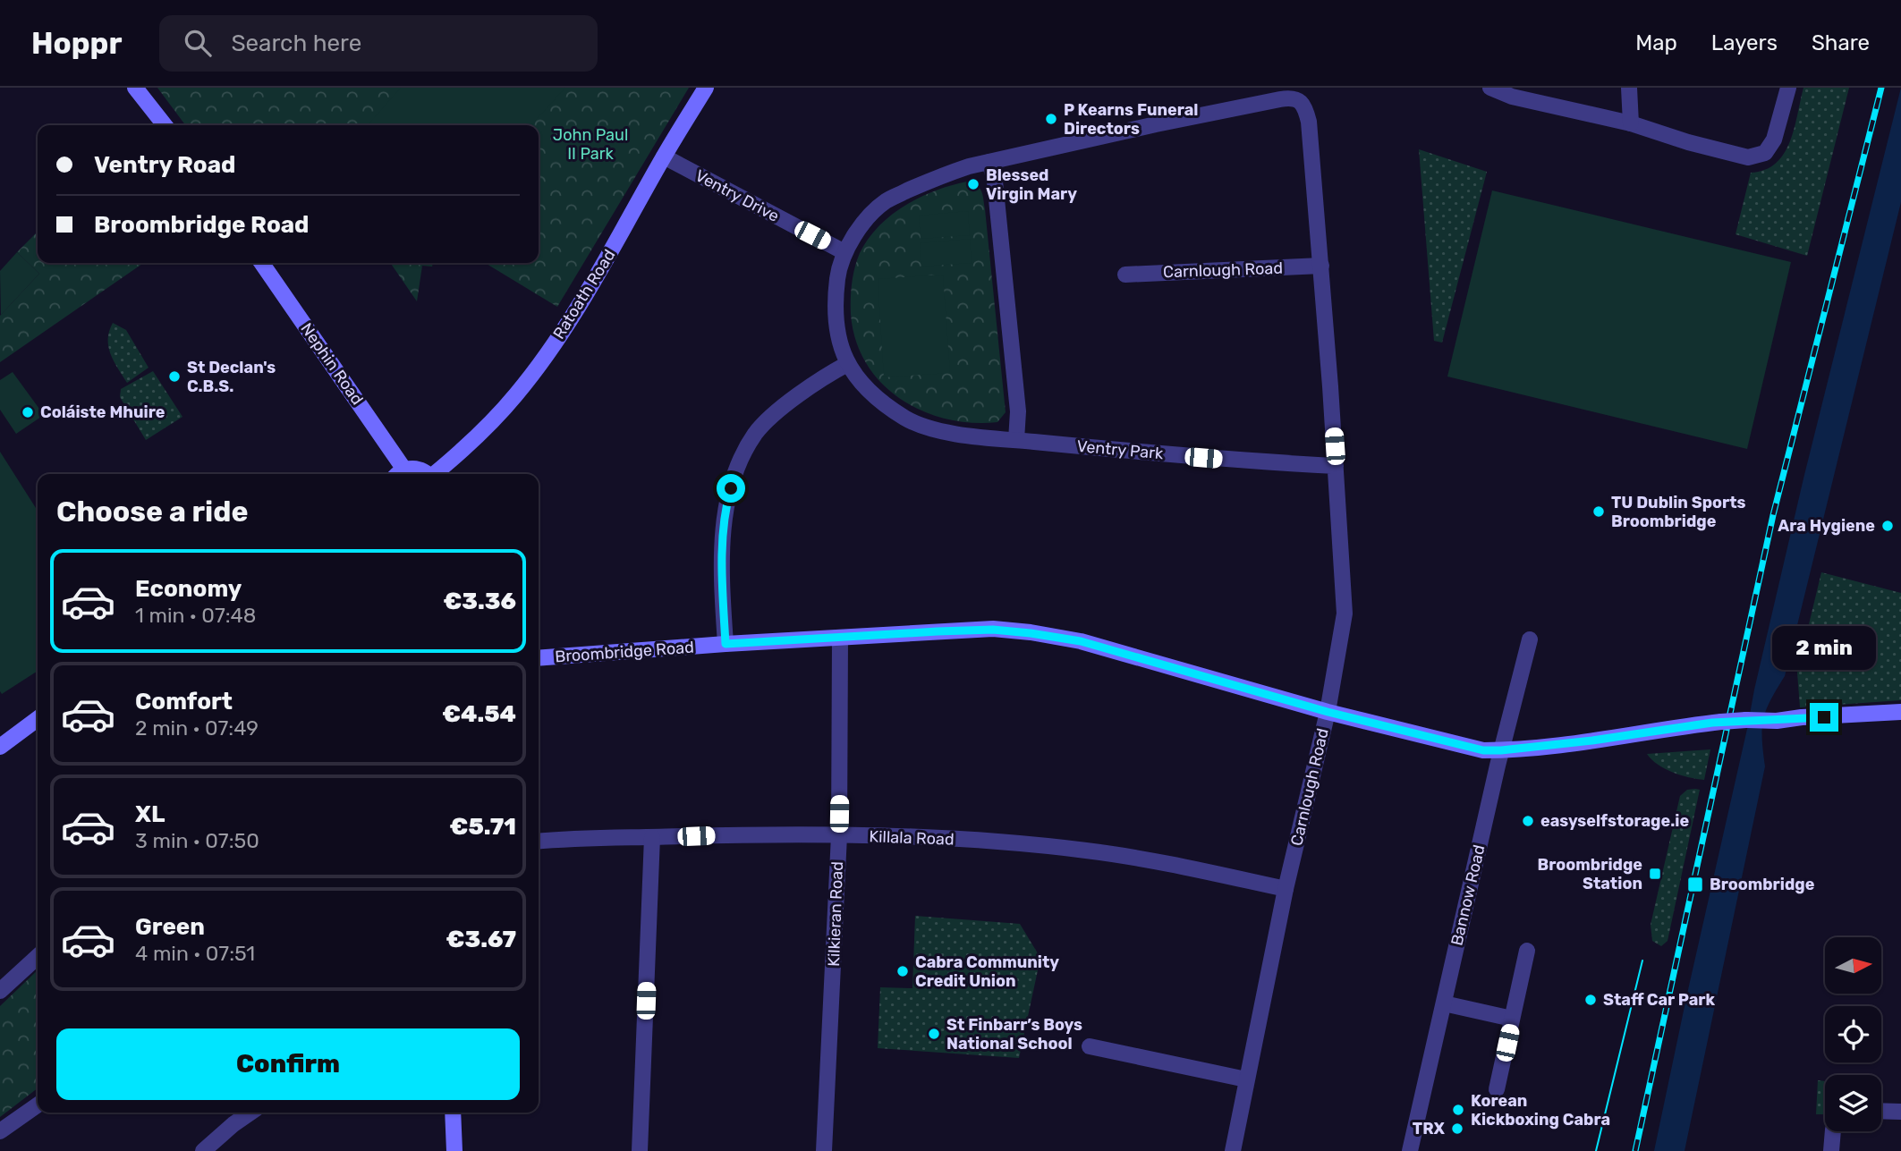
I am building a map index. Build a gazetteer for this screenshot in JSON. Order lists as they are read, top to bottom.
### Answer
{
  "streets": {
    "street": [
      "Ventry Drive",
      "Carnlough Road",
      "Ratoath Road",
      "Nephin Road",
      "Ventry Park",
      "Broombridge Road",
      "Killala Road",
      "Bannow Road",
      "Kilkieran Road"
    ]
  },
  "crossings": [
    ["Ventry Drive", "Ratoath Road"],
    ["Ventry Drive", "Ventry Park"],
    ["Carnlough Road", "Ventry Park"],
    ["Carnlough Road", "Broombridge Road"],
    ["Carnlough Road", "Killala Road"],
    ["Broombridge Road", "Bannow Road"],
    ["Broombridge Road", "Kilkieran Road"],
    ["Killala Road", "Kilkieran Road"]
  ],
  "parks": ["John Paul II Park"],
  "places": {
    "other": [
      "P Kearns Funeral Directors",
      "Blessed Virgin Mary",
      "St Declan's C.B.S.",
      "Coláiste Mhuire",
      "TU Dublin Sports Broombridge",
      "Ara Hygiene",
      "easyselfstorage.ie",
      "Cabra Community Credit Union",
      "Staff Car Park",
      "St Finbarr’s Boys National School",
      "Korean Kickboxing Cabra",
      "TRX"
    ],
    "transit": ["Broombridge Station", "Broombridge"]
  },
  "north": "right",
  "page": {
    "header": "Hoppr",
    "search": "Search here",
    "nav": ["Map", "Layers", "Share"],
    "banner": ["Ventry Road", "Broombridge Road"],
    "heading": "Choose a ride",
    "list": [
      {
        "name": "Economy",
        "note": "1 min · 07:48",
        "value": "€3.36"
      },
      {
        "name": "Comfort",
        "note": "2 min · 07:49",
        "value": "€4.54"
      },
      {
        "name": "XL",
        "note": "3 min · 07:50",
        "value": "€5.71"
      },
      {
        "name": "Green",
        "note": "4 min · 07:51",
        "value": "€3.67"
      }
    ],
    "bubble": "2 min",
    "buttons": "Confirm"
  }
}
